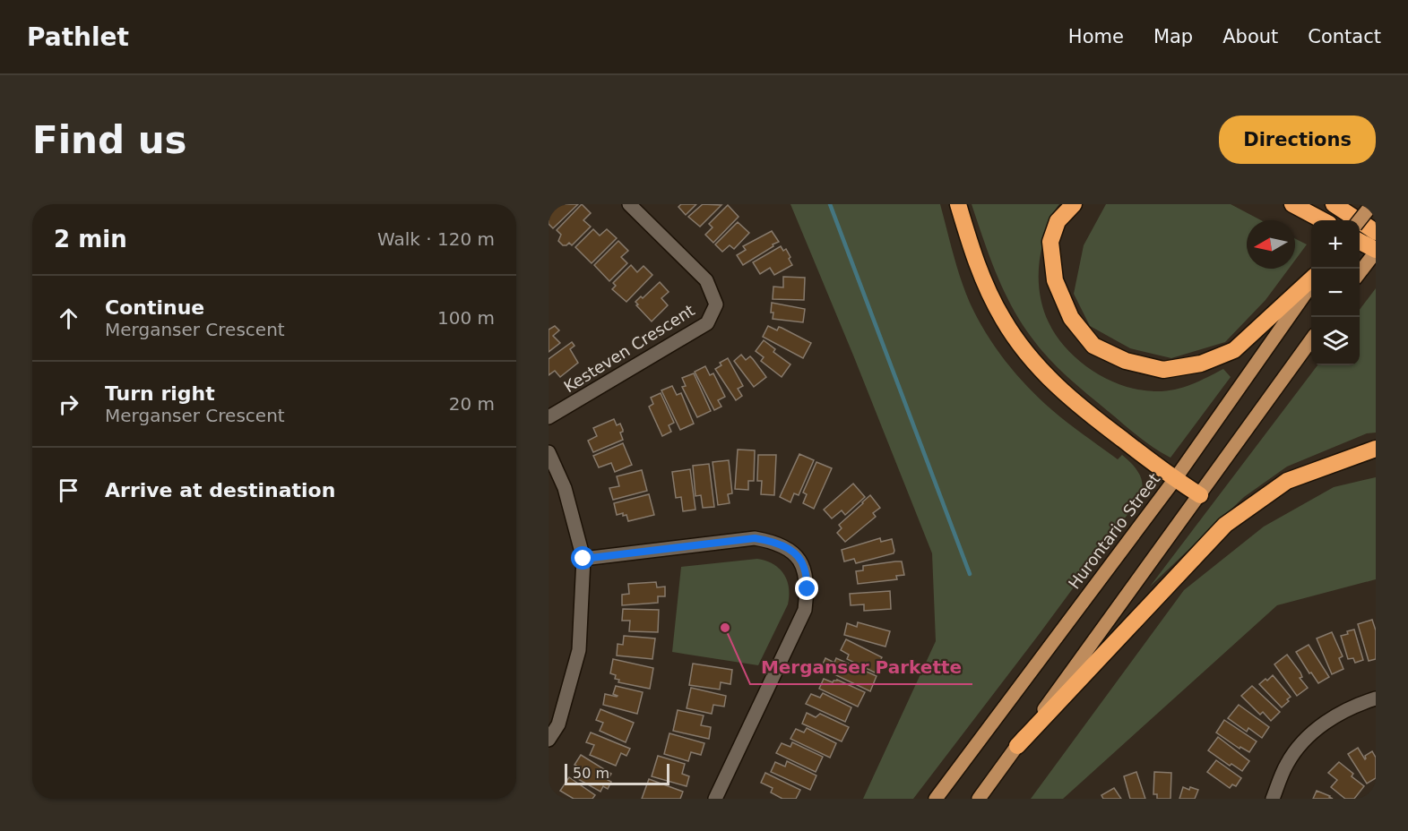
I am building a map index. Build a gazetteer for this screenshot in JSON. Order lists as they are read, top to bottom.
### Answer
{
  "streets": {
    "main road": ["Hurontario Street"],
    "street": ["Kesteven Crescent"]
  },
  "places": ["Merganser Parkette"],
  "scale_bar": "50 m",
  "north": "left",
  "page": {
    "header": "Pathlet",
    "nav": [
      "Home",
      "Map",
      "About",
      "Contact"
    ],
    "buttons": "Directions",
    "title": "Find us",
    "heading": ["2 min", "Walk · 120 m"],
    "map_buttons": ["+", "−"],
    "list": [
      ["Continue", "Merganser Crescent", "100 m"],
      ["Turn right", "Merganser Crescent", "20 m"],
      "Arrive at destination"
    ],
    "scale": "50 m"
  }
}
